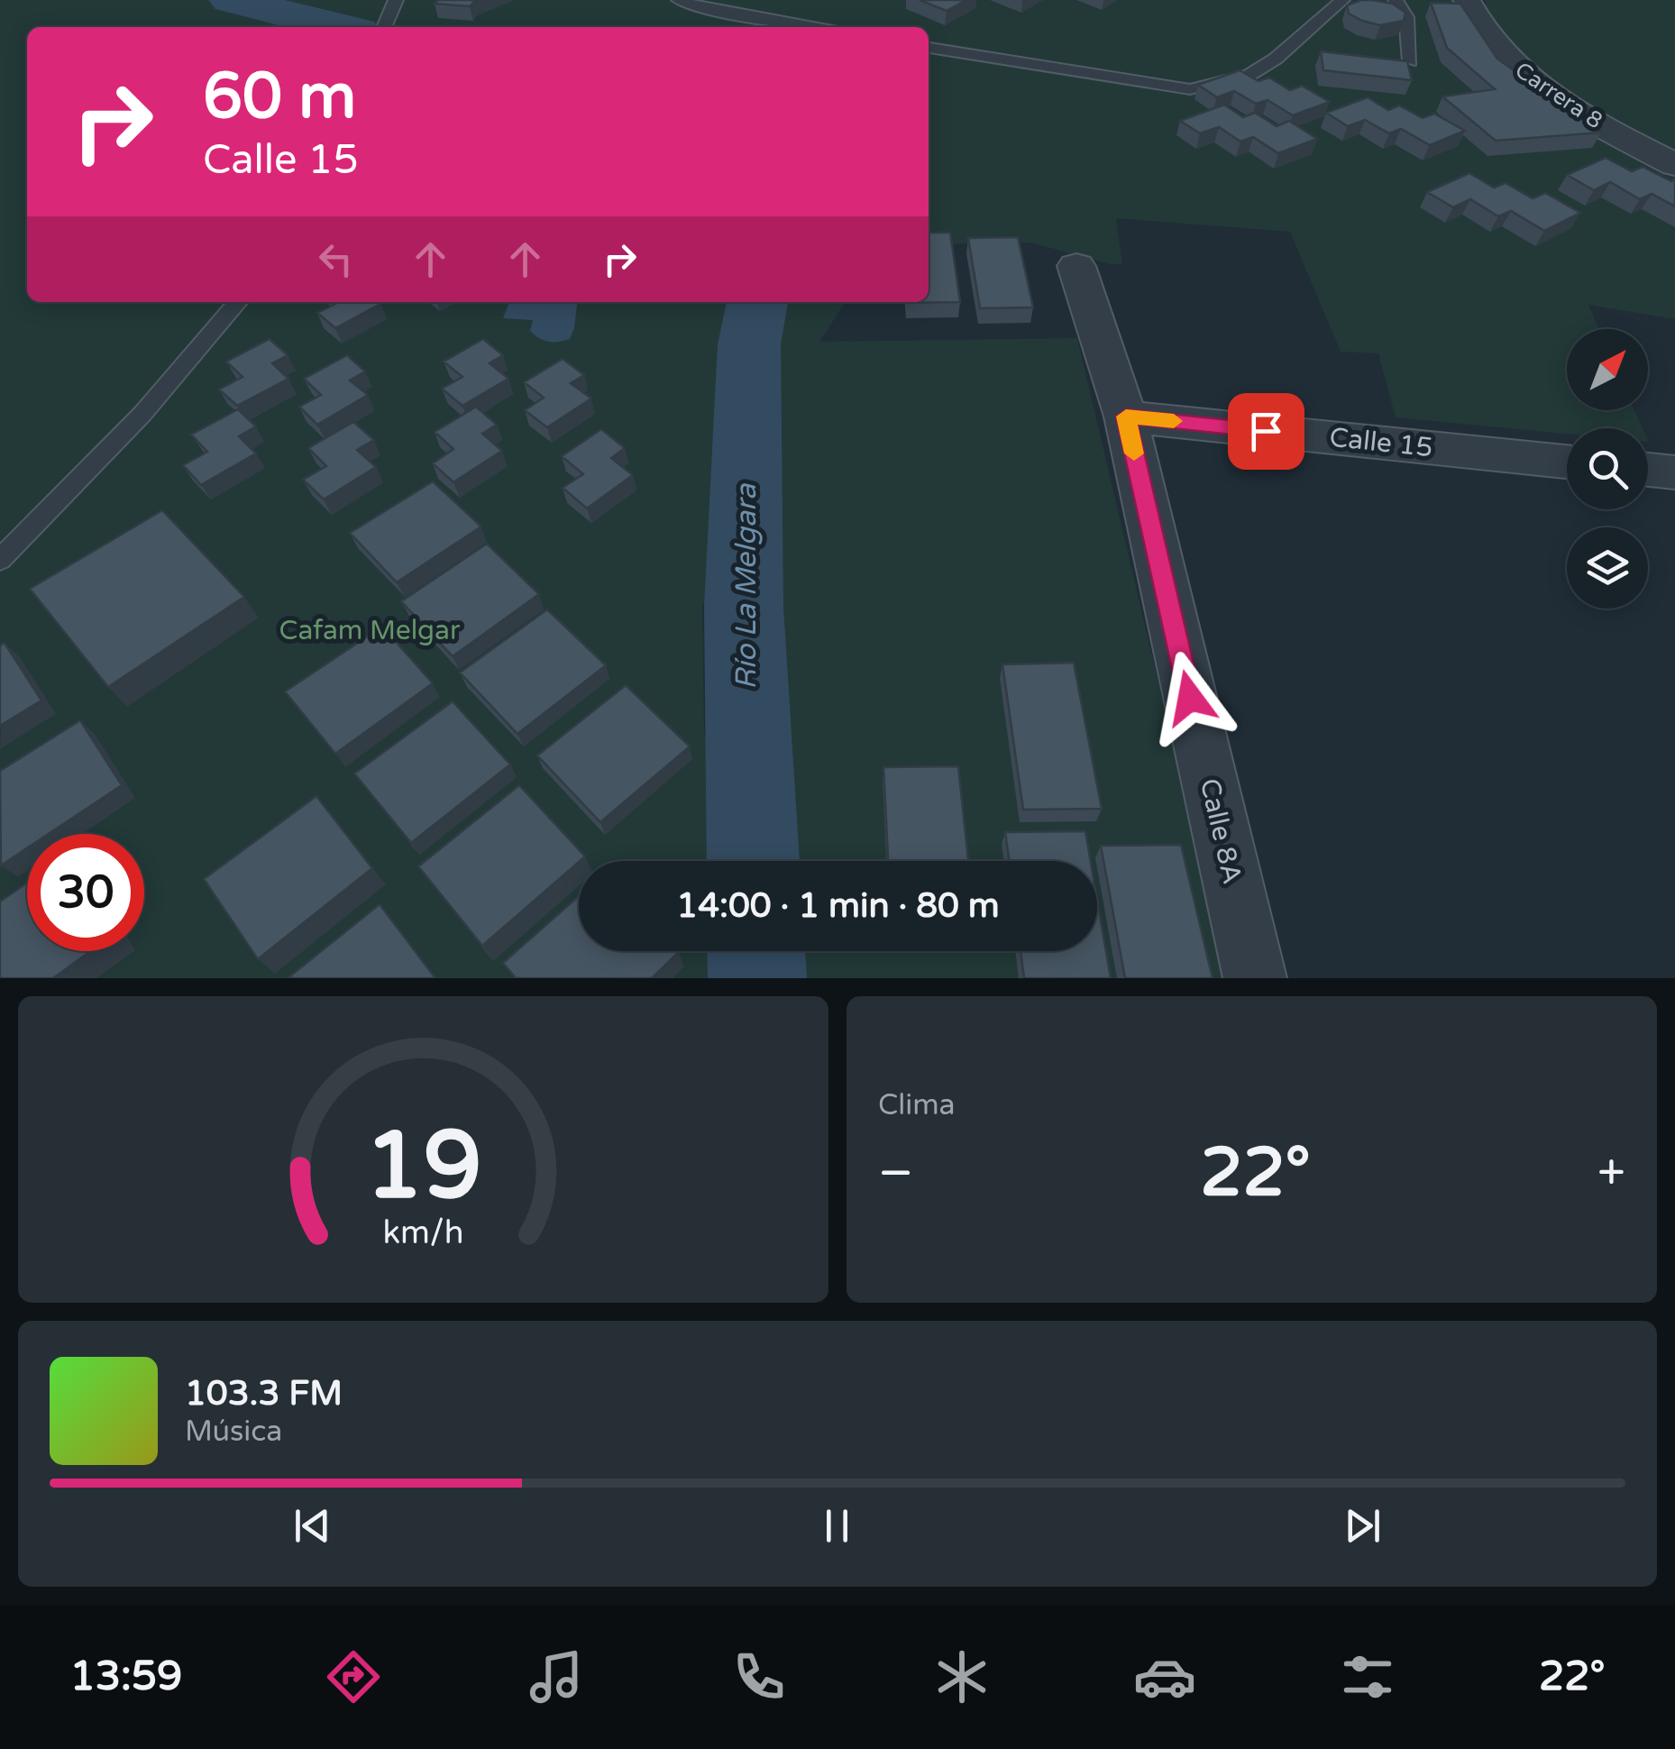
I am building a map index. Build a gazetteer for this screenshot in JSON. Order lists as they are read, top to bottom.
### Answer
{
  "streets": {
    "street": ["Carrera 8", "Calle 15", "Calle 8A"]
  },
  "crossings": [
    ["Calle 15", "Calle 8A"]
  ],
  "water": ["Río La Melgara"],
  "parks": ["Cafam Melgar"],
  "north": "top right",
  "page": {
    "turn": ["60 m", "Calle 15"],
    "limit": "30",
    "trip": "14:00 · 1 min · 80 m",
    "tile": "Clima",
    "heat": ["−", "22°", "+"],
    "song": ["103.3 FM", "Música"],
    "tabs": ["13:59", "22°"],
    "gauge": ["19", "km/h"]
  }
}
